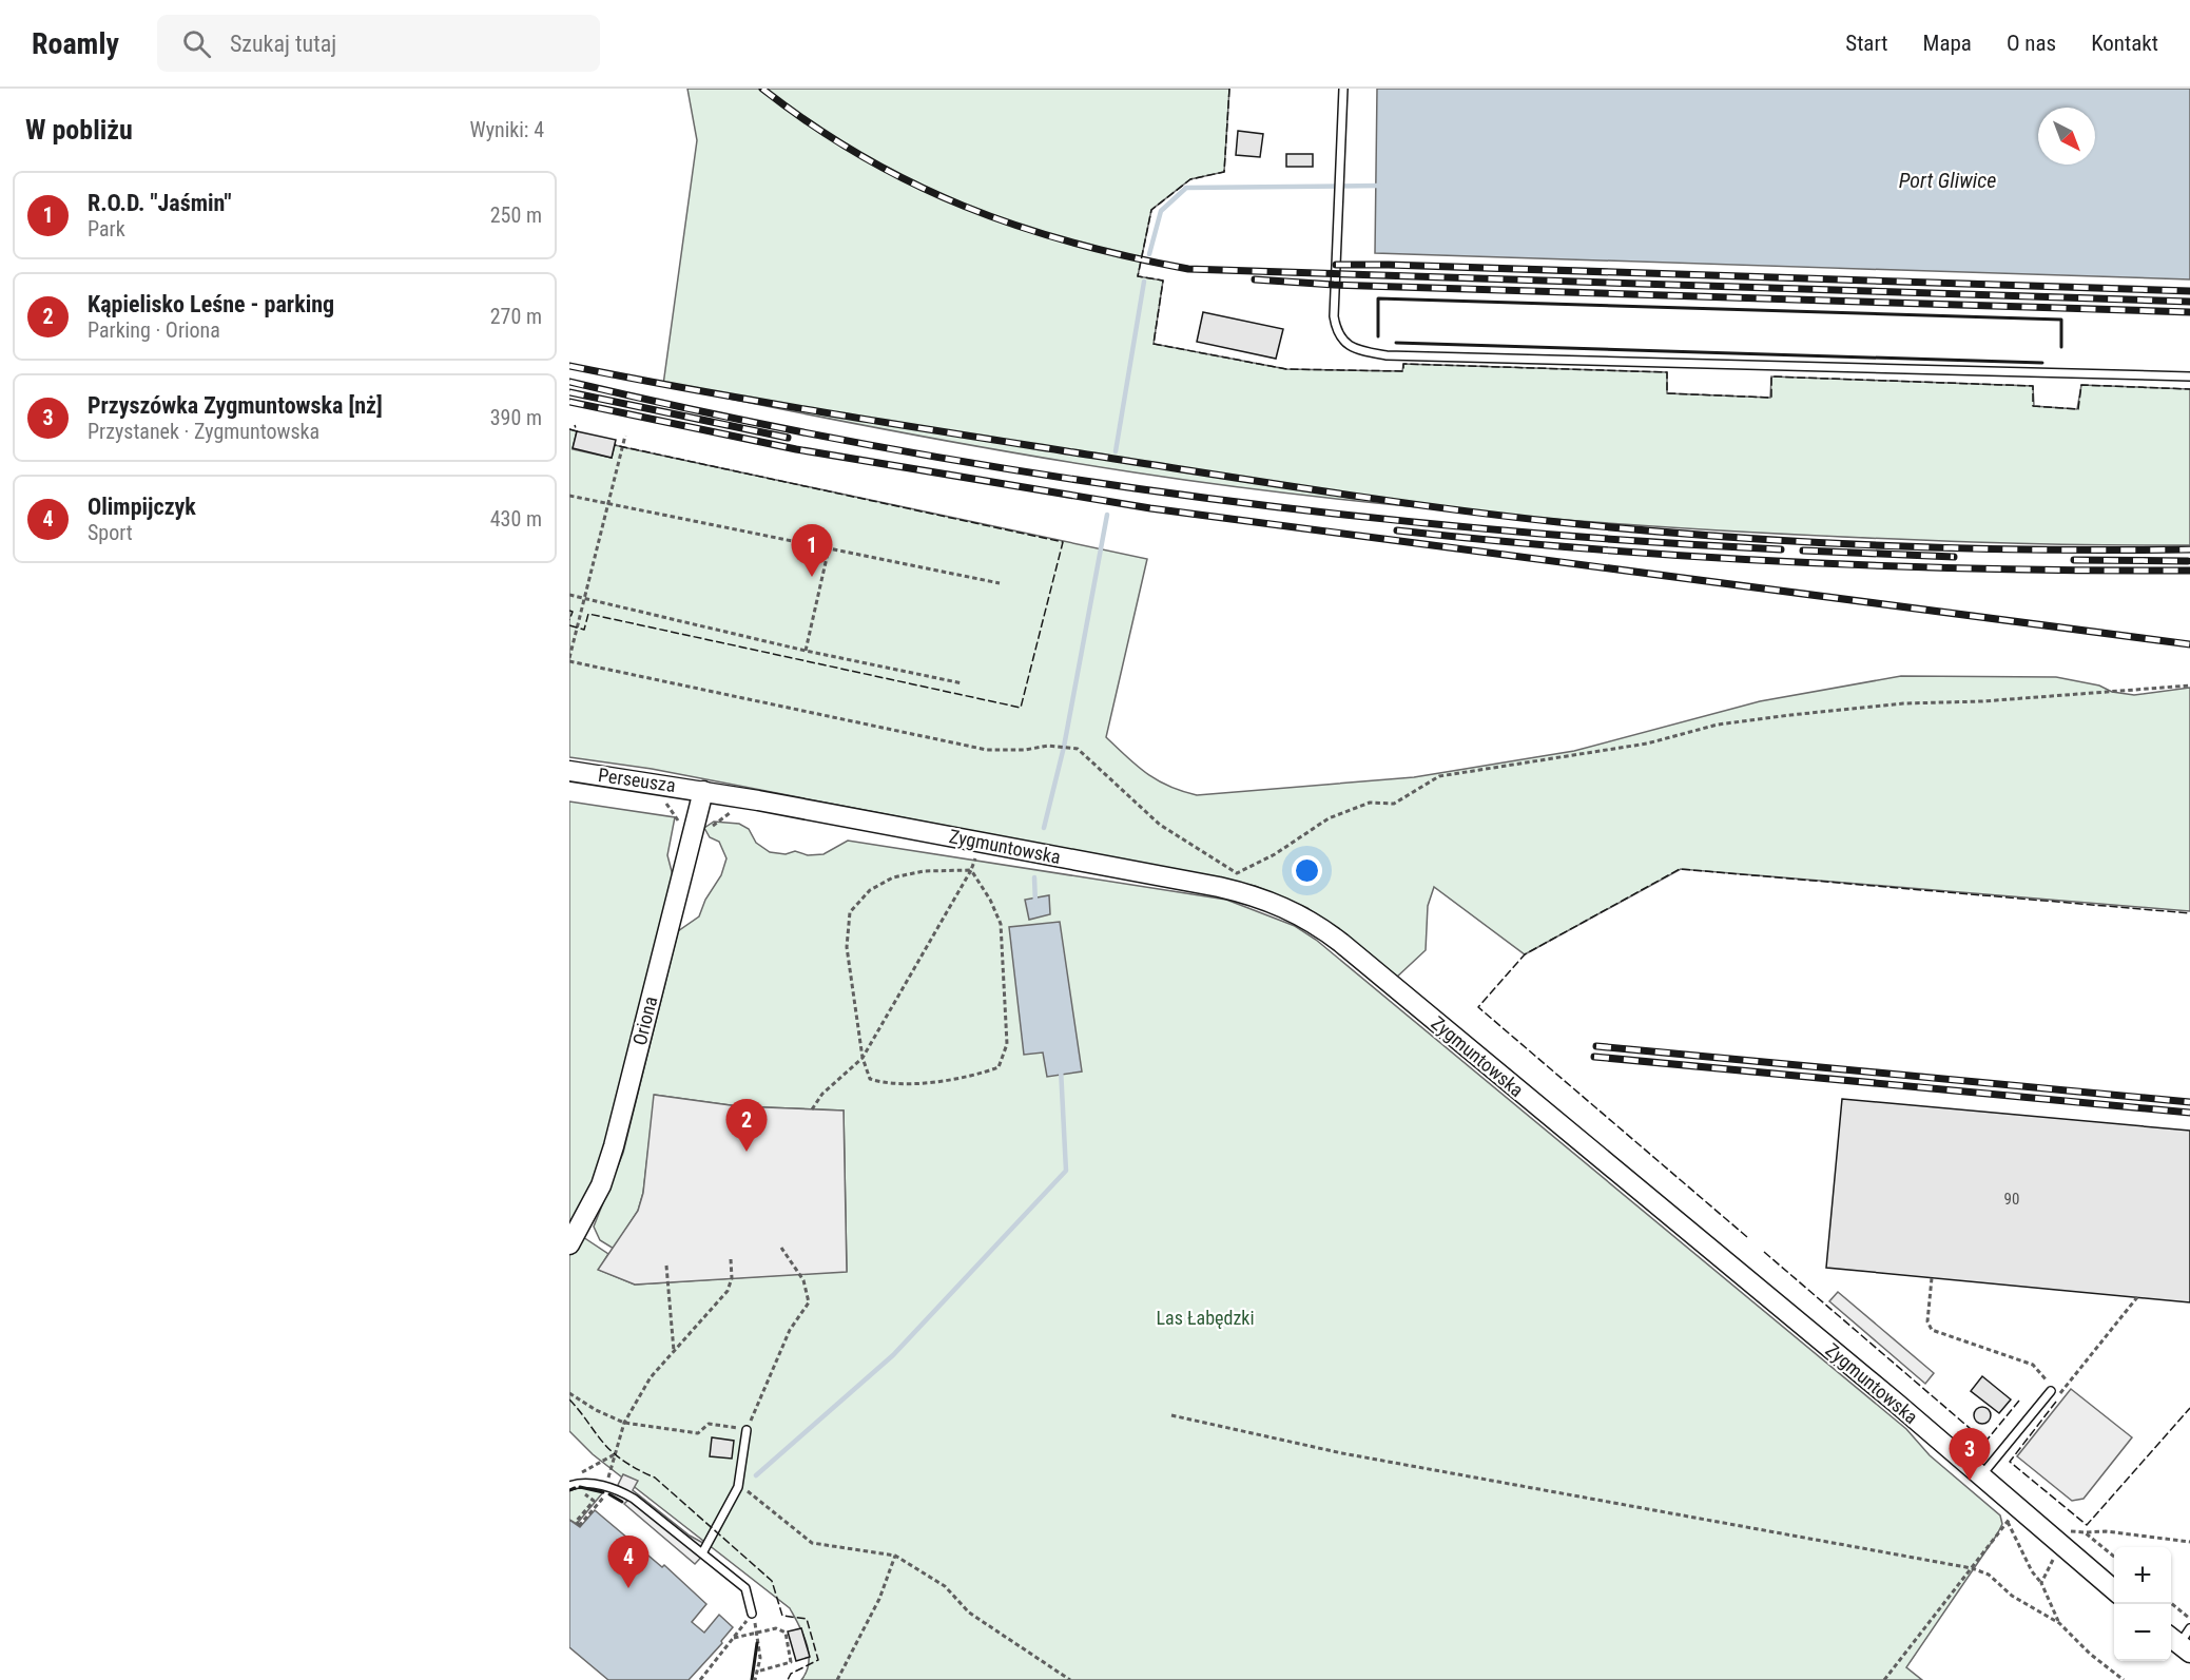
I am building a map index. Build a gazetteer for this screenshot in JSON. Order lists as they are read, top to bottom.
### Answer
{
  "streets": {
    "street": ["Perseusza", "Zygmuntowska", "Oriona"]
  },
  "crossings": [
    ["Perseusza", "Zygmuntowska"],
    ["Perseusza", "Oriona"],
    ["Zygmuntowska", "Oriona"]
  ],
  "water": ["Port Gliwice"],
  "parks": ["Las Łabędzki"],
  "house_numbers": ["90"],
  "north": "bottom right",
  "page": {
    "header": "Roamly",
    "search": "Szukaj tutaj",
    "nav": [
      "Start",
      "Mapa",
      "O nas",
      "Kontakt"
    ],
    "heading": ["W pobliżu", "Wyniki: 4"],
    "list": [
      {
        "mark": "1",
        "name": "R.O.D. \"Jaśmin\"",
        "note": "Park",
        "value": "250 m"
      },
      {
        "mark": "2",
        "name": "Kąpielisko Leśne - parking",
        "note": "Parking · Oriona",
        "value": "270 m"
      },
      {
        "mark": "3",
        "name": "Przyszówka Zygmuntowska [nż]",
        "note": "Przystanek · Zygmuntowska",
        "value": "390 m"
      },
      {
        "mark": "4",
        "name": "Olimpijczyk",
        "note": "Sport",
        "value": "430 m"
      }
    ],
    "pins": [
      "1",
      "2",
      "3",
      "4"
    ],
    "map_buttons": ["+", "−"]
  }
}
